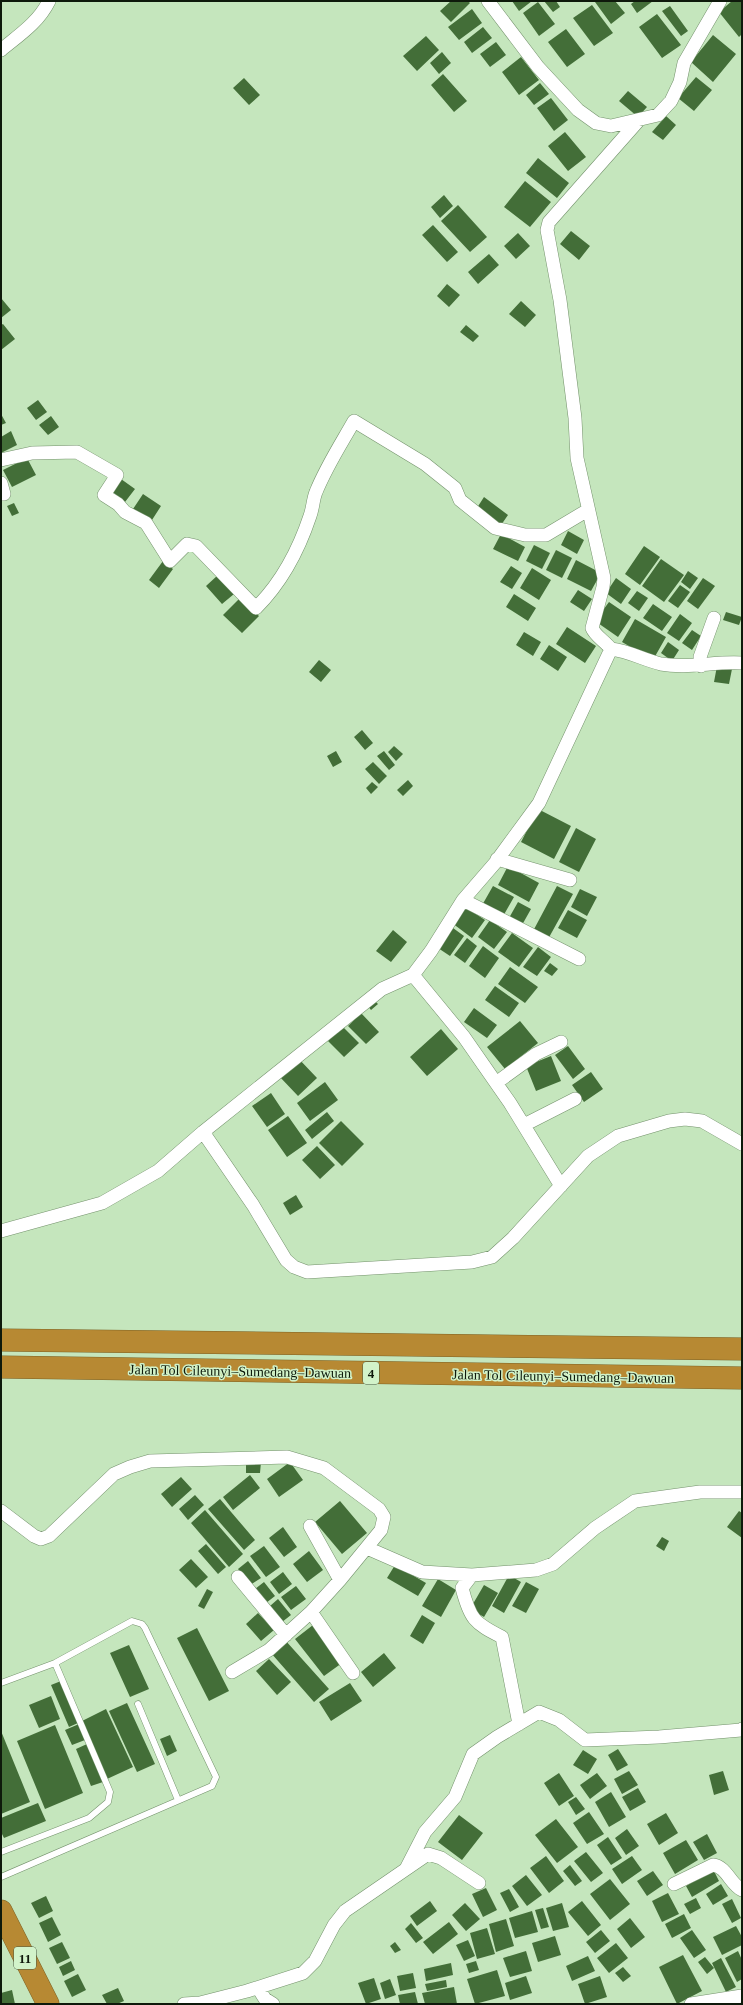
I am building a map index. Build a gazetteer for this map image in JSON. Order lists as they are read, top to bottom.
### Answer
{
  "streets": {
    "highway": ["Jalan Tol Cileunyi–Sumedang–Dawuan", "4", "11"]
  }
}
